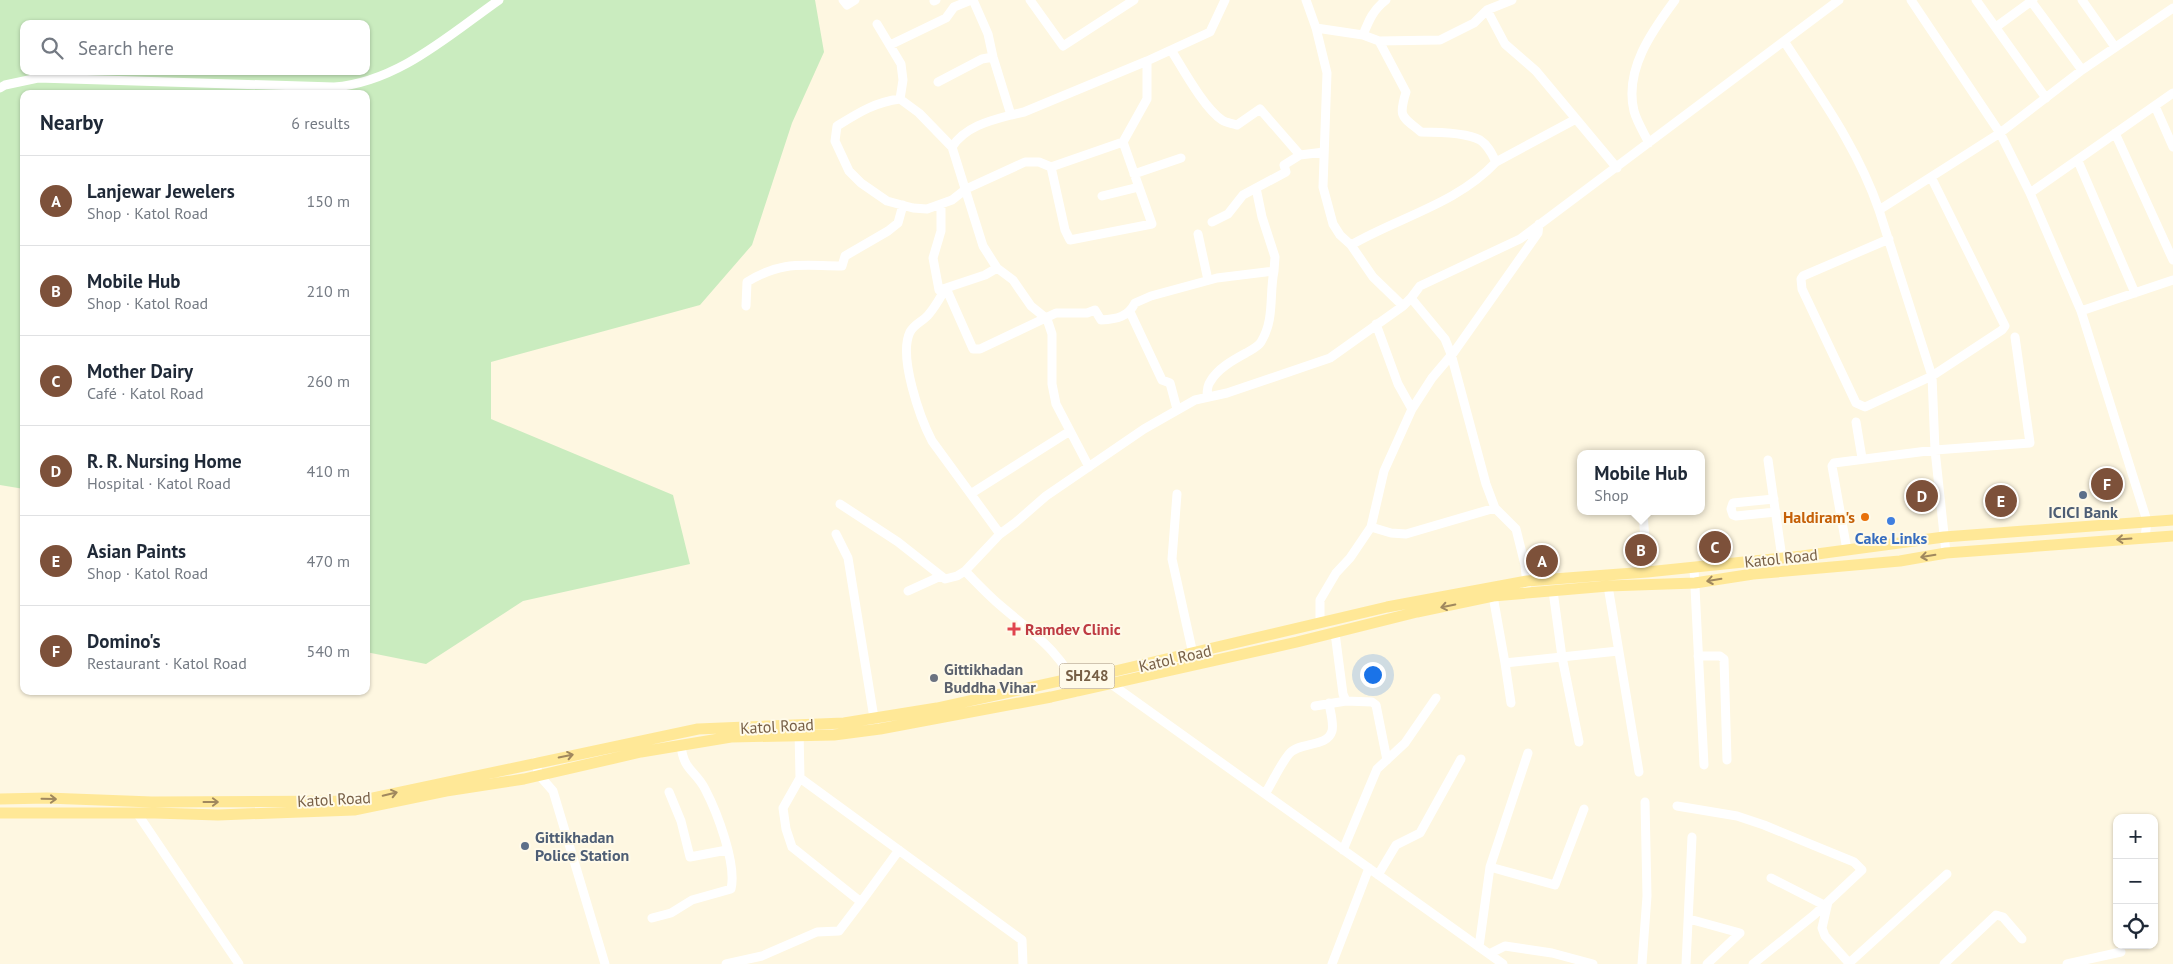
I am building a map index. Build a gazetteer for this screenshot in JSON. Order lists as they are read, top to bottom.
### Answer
{
  "streets": {
    "main road": ["Katol Road", "SH248"]
  },
  "places": {
    "other": [
      "ICICI Bank",
      "Haldiram's",
      "Cake Links",
      "Gittikhadan Buddha Vihar",
      "Gittikhadan Police Station"
    ],
    "health": ["Ramdev Clinic"]
  },
  "page": {
    "search": "Search here",
    "heading": ["Nearby", "6 results"],
    "list": [
      {
        "mark": "A",
        "name": "Lanjewar Jewelers",
        "note": "Shop · Katol Road",
        "value": "150 m"
      },
      {
        "mark": "B",
        "name": "Mobile Hub",
        "note": "Shop · Katol Road",
        "value": "210 m"
      },
      {
        "mark": "C",
        "name": "Mother Dairy",
        "note": "Café · Katol Road",
        "value": "260 m"
      },
      {
        "mark": "D",
        "name": "R. R. Nursing Home",
        "note": "Hospital · Katol Road",
        "value": "410 m"
      },
      {
        "mark": "E",
        "name": "Asian Paints",
        "note": "Shop · Katol Road",
        "value": "470 m"
      },
      {
        "mark": "F",
        "name": "Domino's",
        "note": "Restaurant · Katol Road",
        "value": "540 m"
      }
    ],
    "popup": ["Mobile Hub", "Shop"],
    "pins": [
      "F",
      "D",
      "E",
      "C",
      "B",
      "A"
    ],
    "map_buttons": ["+", "−"]
  }
}
